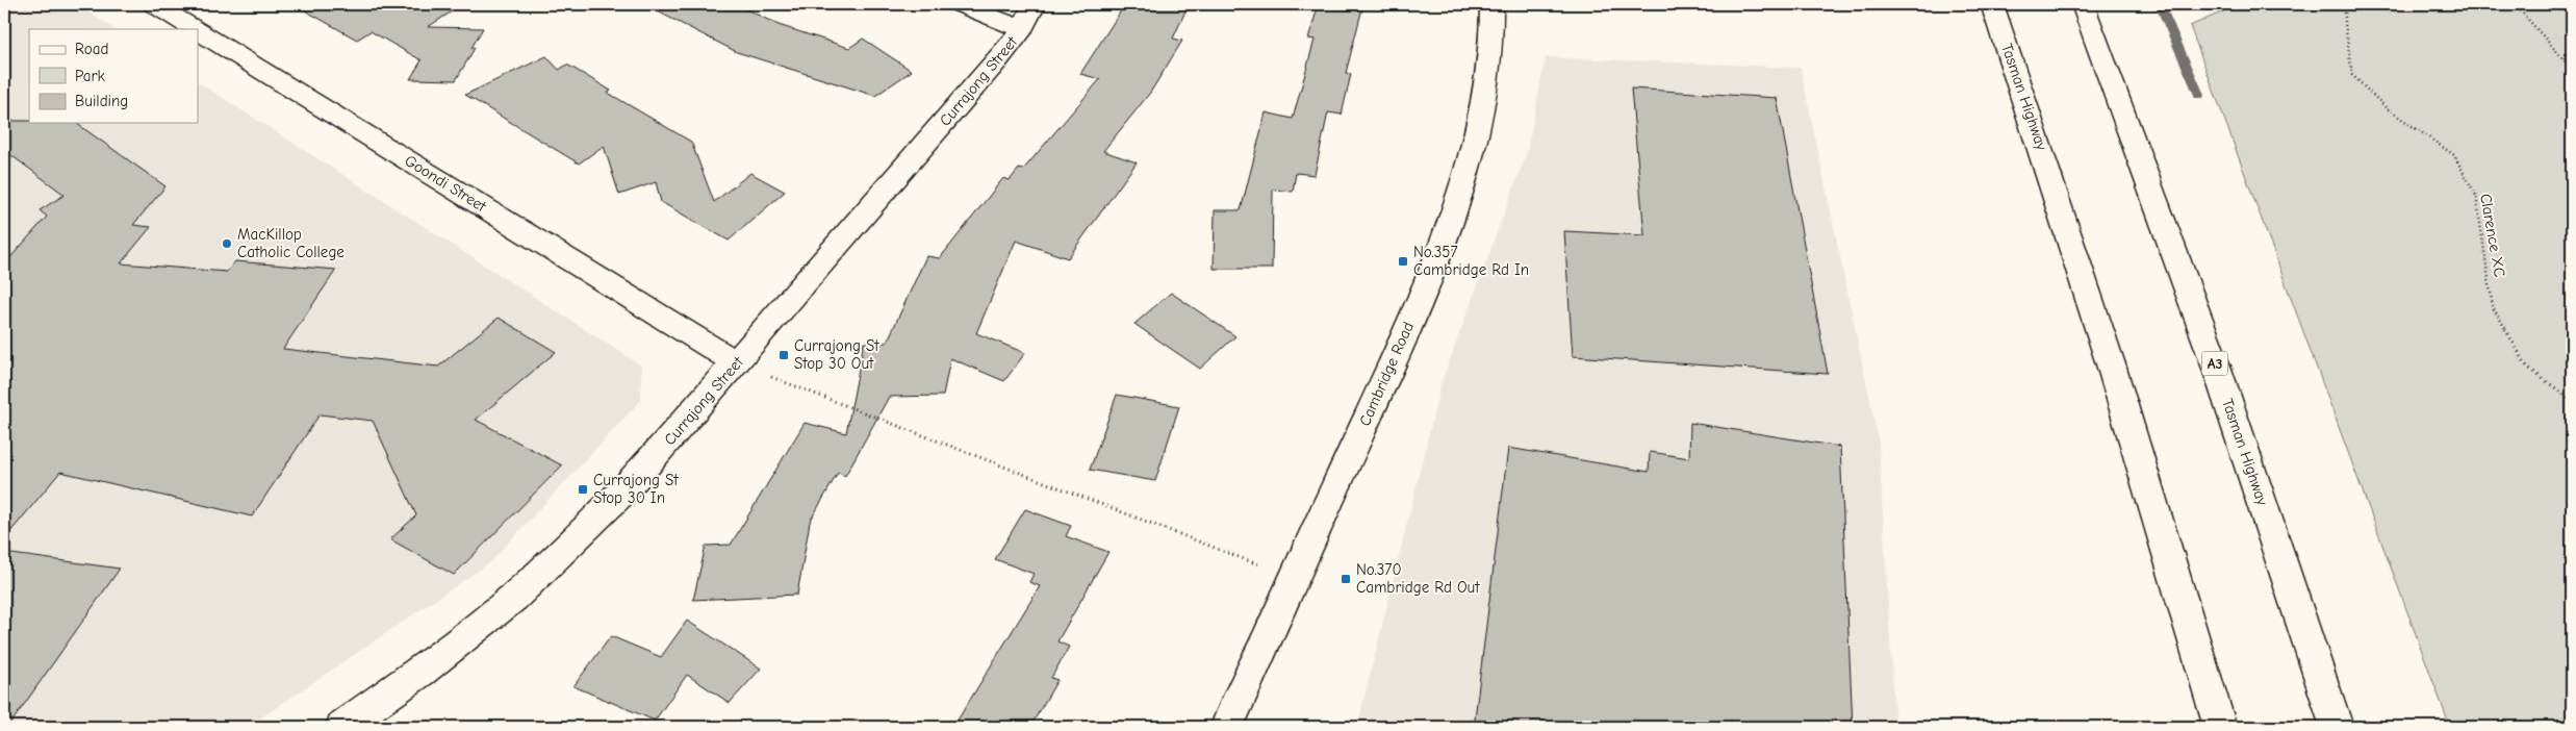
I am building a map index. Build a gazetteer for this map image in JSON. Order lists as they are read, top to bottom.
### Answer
{
  "streets": {
    "main road": [
      "Currajong Street",
      "Tasman Highway",
      "Goondi Street",
      "A3",
      "Cambridge Road"
    ],
    "path": ["Clarence XC"]
  },
  "crossings": [
    ["Currajong Street", "Goondi Street"]
  ],
  "places": {
    "other": ["MacKillop Catholic College"],
    "transit": [
      "No.357 Cambridge Rd In",
      "Currajong St Stop 30 Out",
      "Currajong St Stop 30 In",
      "No.370 Cambridge Rd Out"
    ]
  },
  "legend": ["Road", "Park", "Building"]
}
